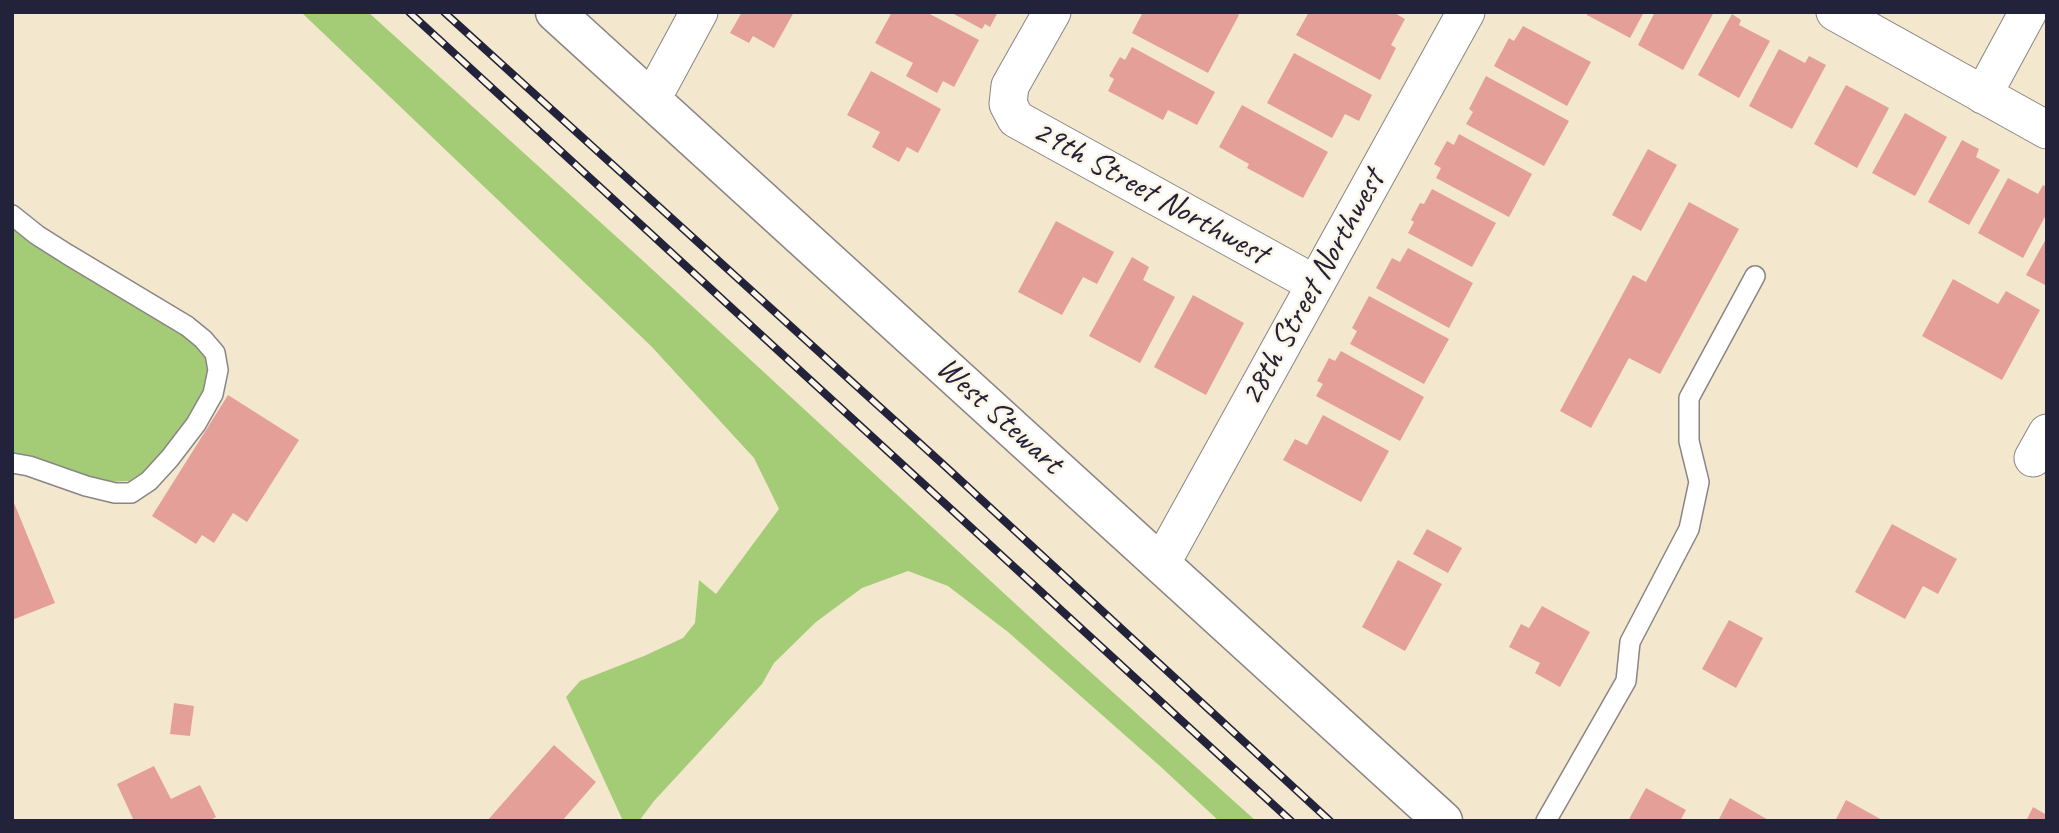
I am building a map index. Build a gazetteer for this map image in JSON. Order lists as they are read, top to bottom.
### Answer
{
  "streets": {
    "street": ["29th Street Northwest", "28th Street Northwest", "West Stewart"]
  },
  "crossings": [
    ["29th Street Northwest", "28th Street Northwest"],
    ["28th Street Northwest", "West Stewart"]
  ]
}
